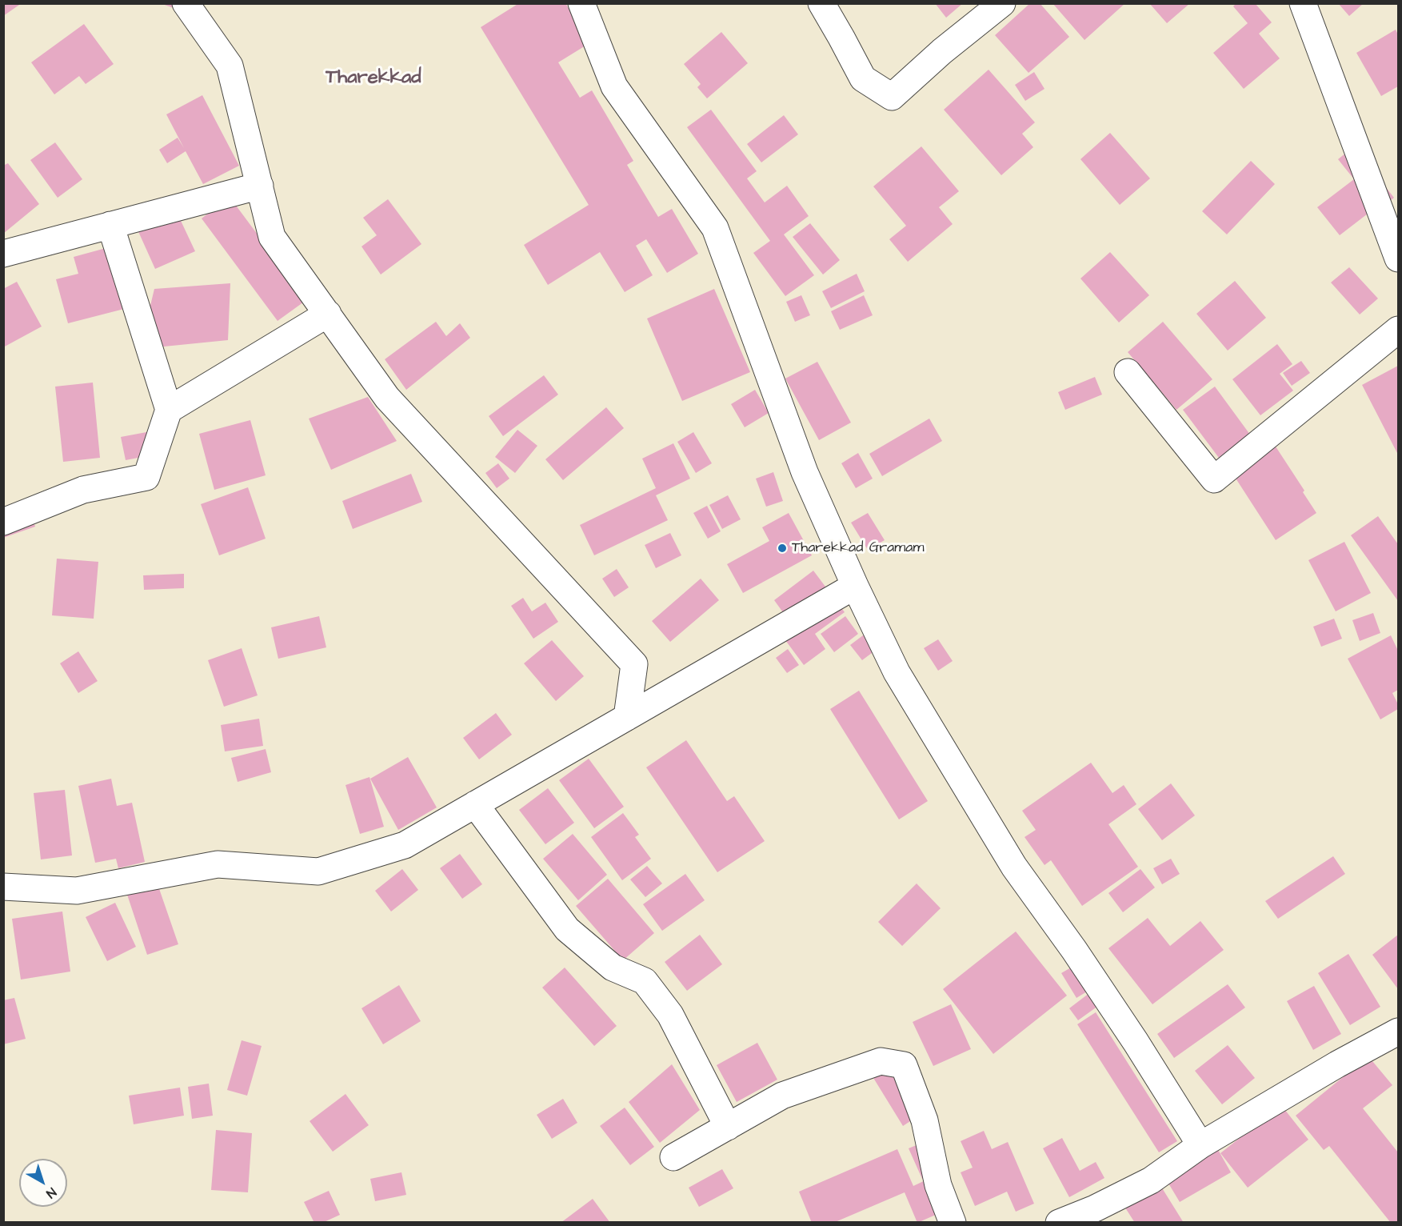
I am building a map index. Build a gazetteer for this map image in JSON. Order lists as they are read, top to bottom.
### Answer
{
  "districts": ["Tharekkad"],
  "places": ["Tharekkad Gramam"],
  "north": "bottom right"
}
